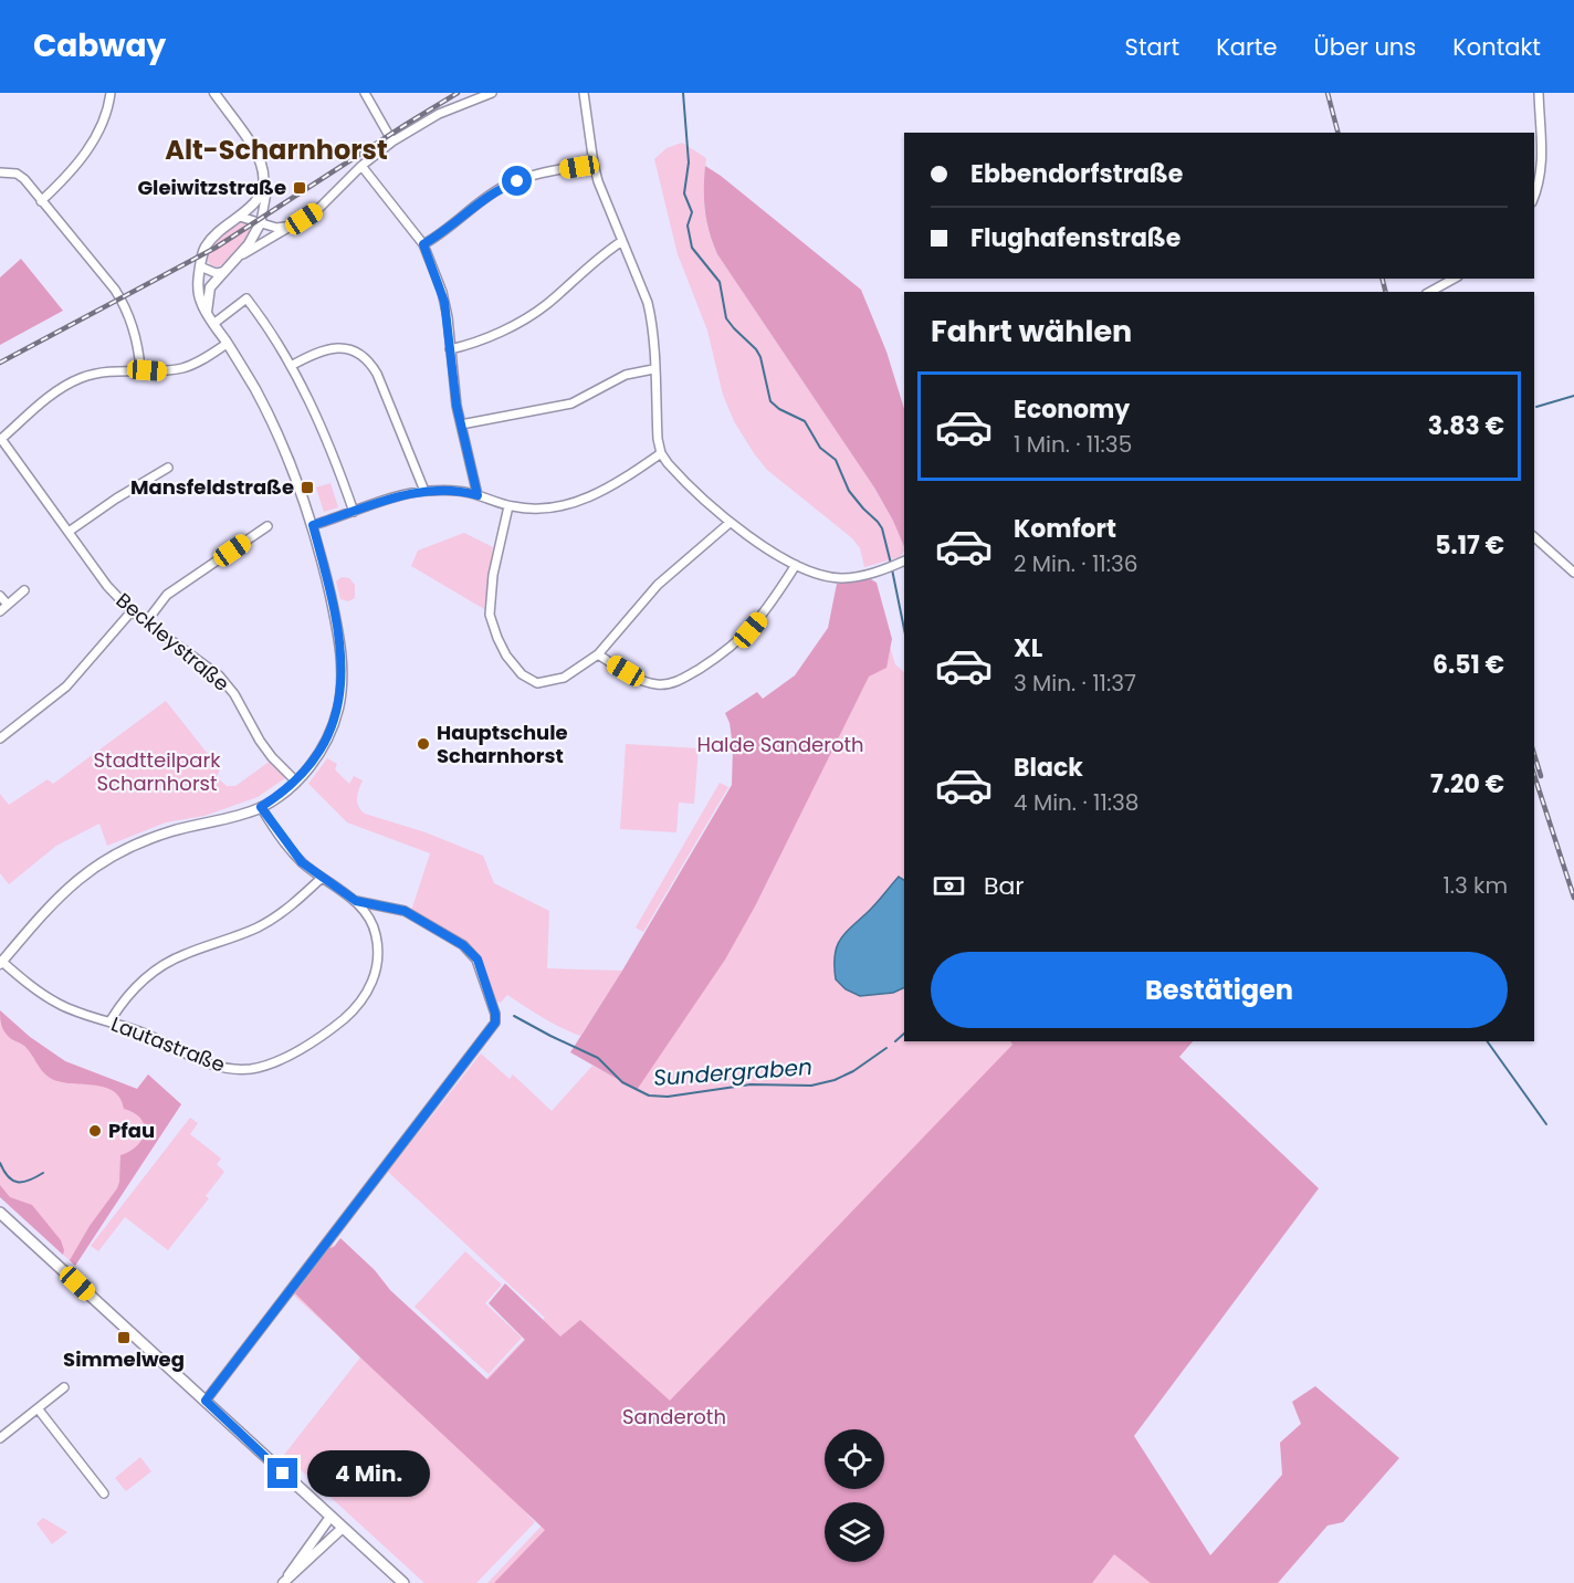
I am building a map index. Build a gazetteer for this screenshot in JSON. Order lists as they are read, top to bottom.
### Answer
{
  "streets": {
    "street": ["Beckleystraße", "Lautastraße"]
  },
  "districts": ["Alt-Scharnhorst"],
  "water": ["Sundergraben"],
  "parks": ["Halde Sanderoth", "Stadtteilpark Scharnhorst", "Sanderoth"],
  "places": {
    "transit": ["Gleiwitzstraße", "Mansfeldstraße", "Simmelweg"],
    "other": ["Hauptschule Scharnhorst", "Pfau"]
  },
  "page": {
    "header": "Cabway",
    "nav": [
      "Start",
      "Karte",
      "Über uns",
      "Kontakt"
    ],
    "banner": ["Ebbendorfstraße", "Flughafenstraße"],
    "heading": "Fahrt wählen",
    "list": [
      {
        "name": "Economy",
        "note": "1 Min. · 11:35",
        "value": "3.83 €"
      },
      {
        "name": "Komfort",
        "note": "2 Min. · 11:36",
        "value": "5.17 €"
      },
      {
        "name": "XL",
        "note": "3 Min. · 11:37",
        "value": "6.51 €"
      },
      {
        "name": "Black",
        "note": "4 Min. · 11:38",
        "value": "7.20 €"
      }
    ],
    "pay": ["Bar", "1.3 km"],
    "buttons": "Bestätigen",
    "bubble": "4 Min."
  }
}
